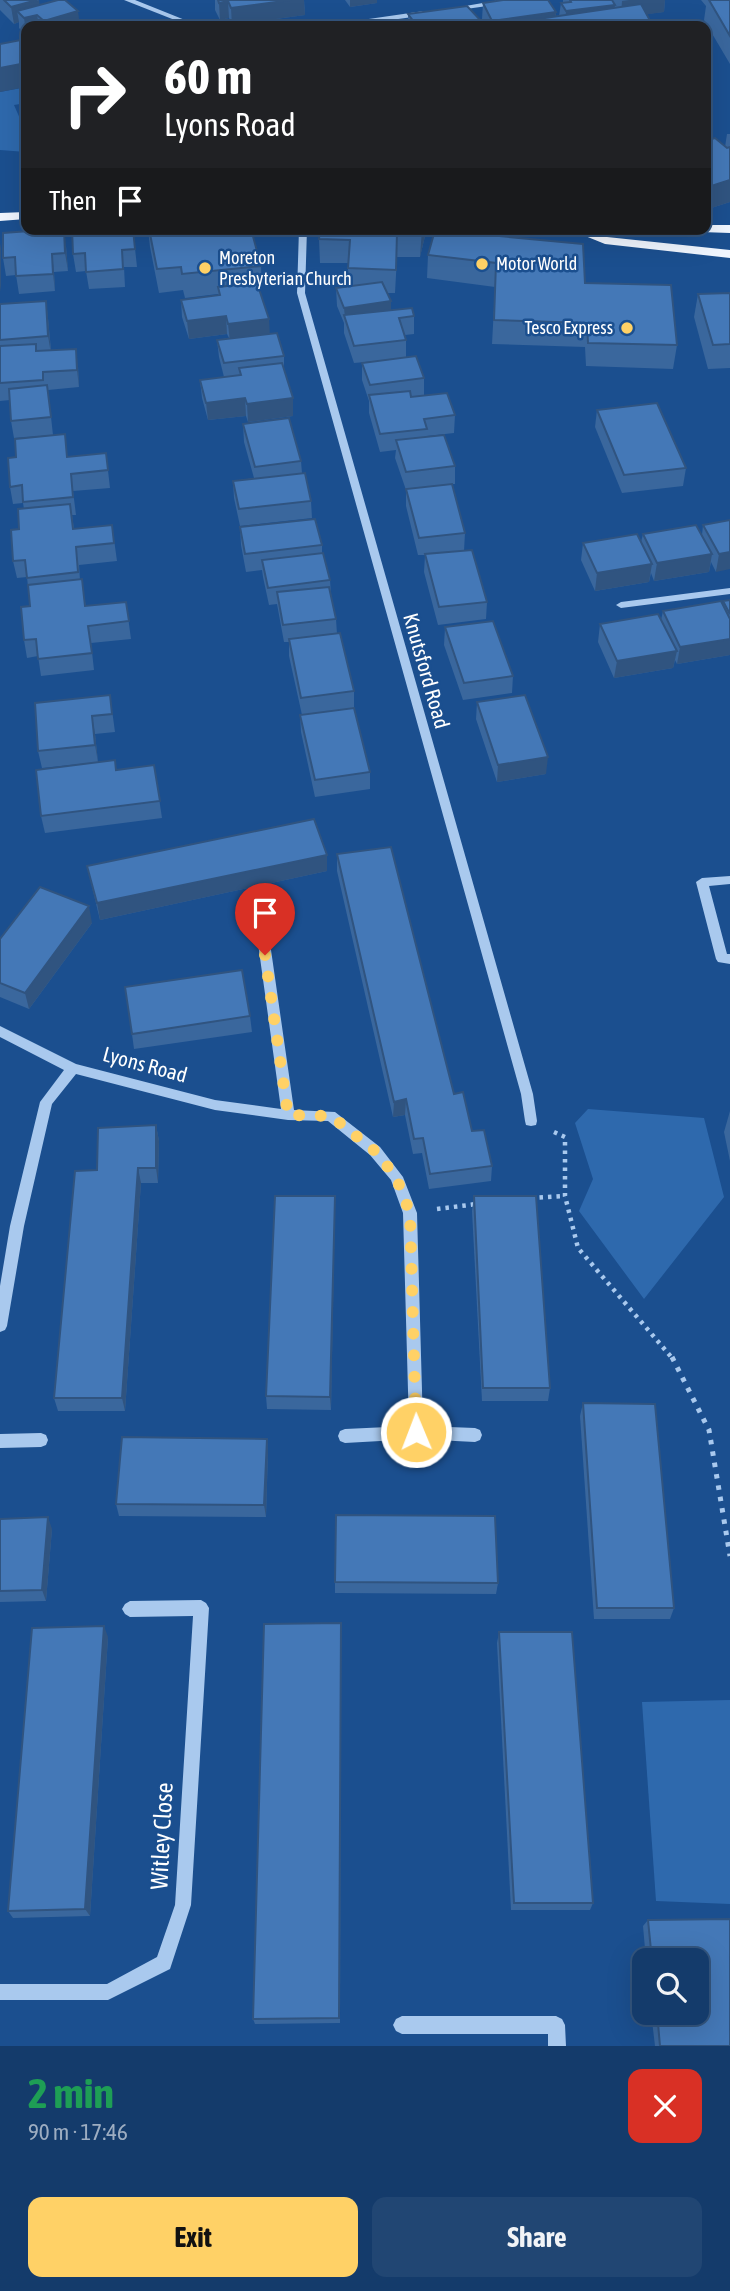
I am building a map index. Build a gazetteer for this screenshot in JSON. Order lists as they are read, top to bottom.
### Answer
{
  "streets": {
    "street": ["Knutsford Road", "Lyons Road", "Witley Close"]
  },
  "places": ["Motor World", "Moreton Presbyterian Church", "Tesco Express"],
  "page": {
    "turn": ["60 m", "Lyons Road"],
    "then": "Then",
    "heading": ["2 min", "90 m · 17:46"],
    "buttons": ["Exit", "Share"]
  }
}
